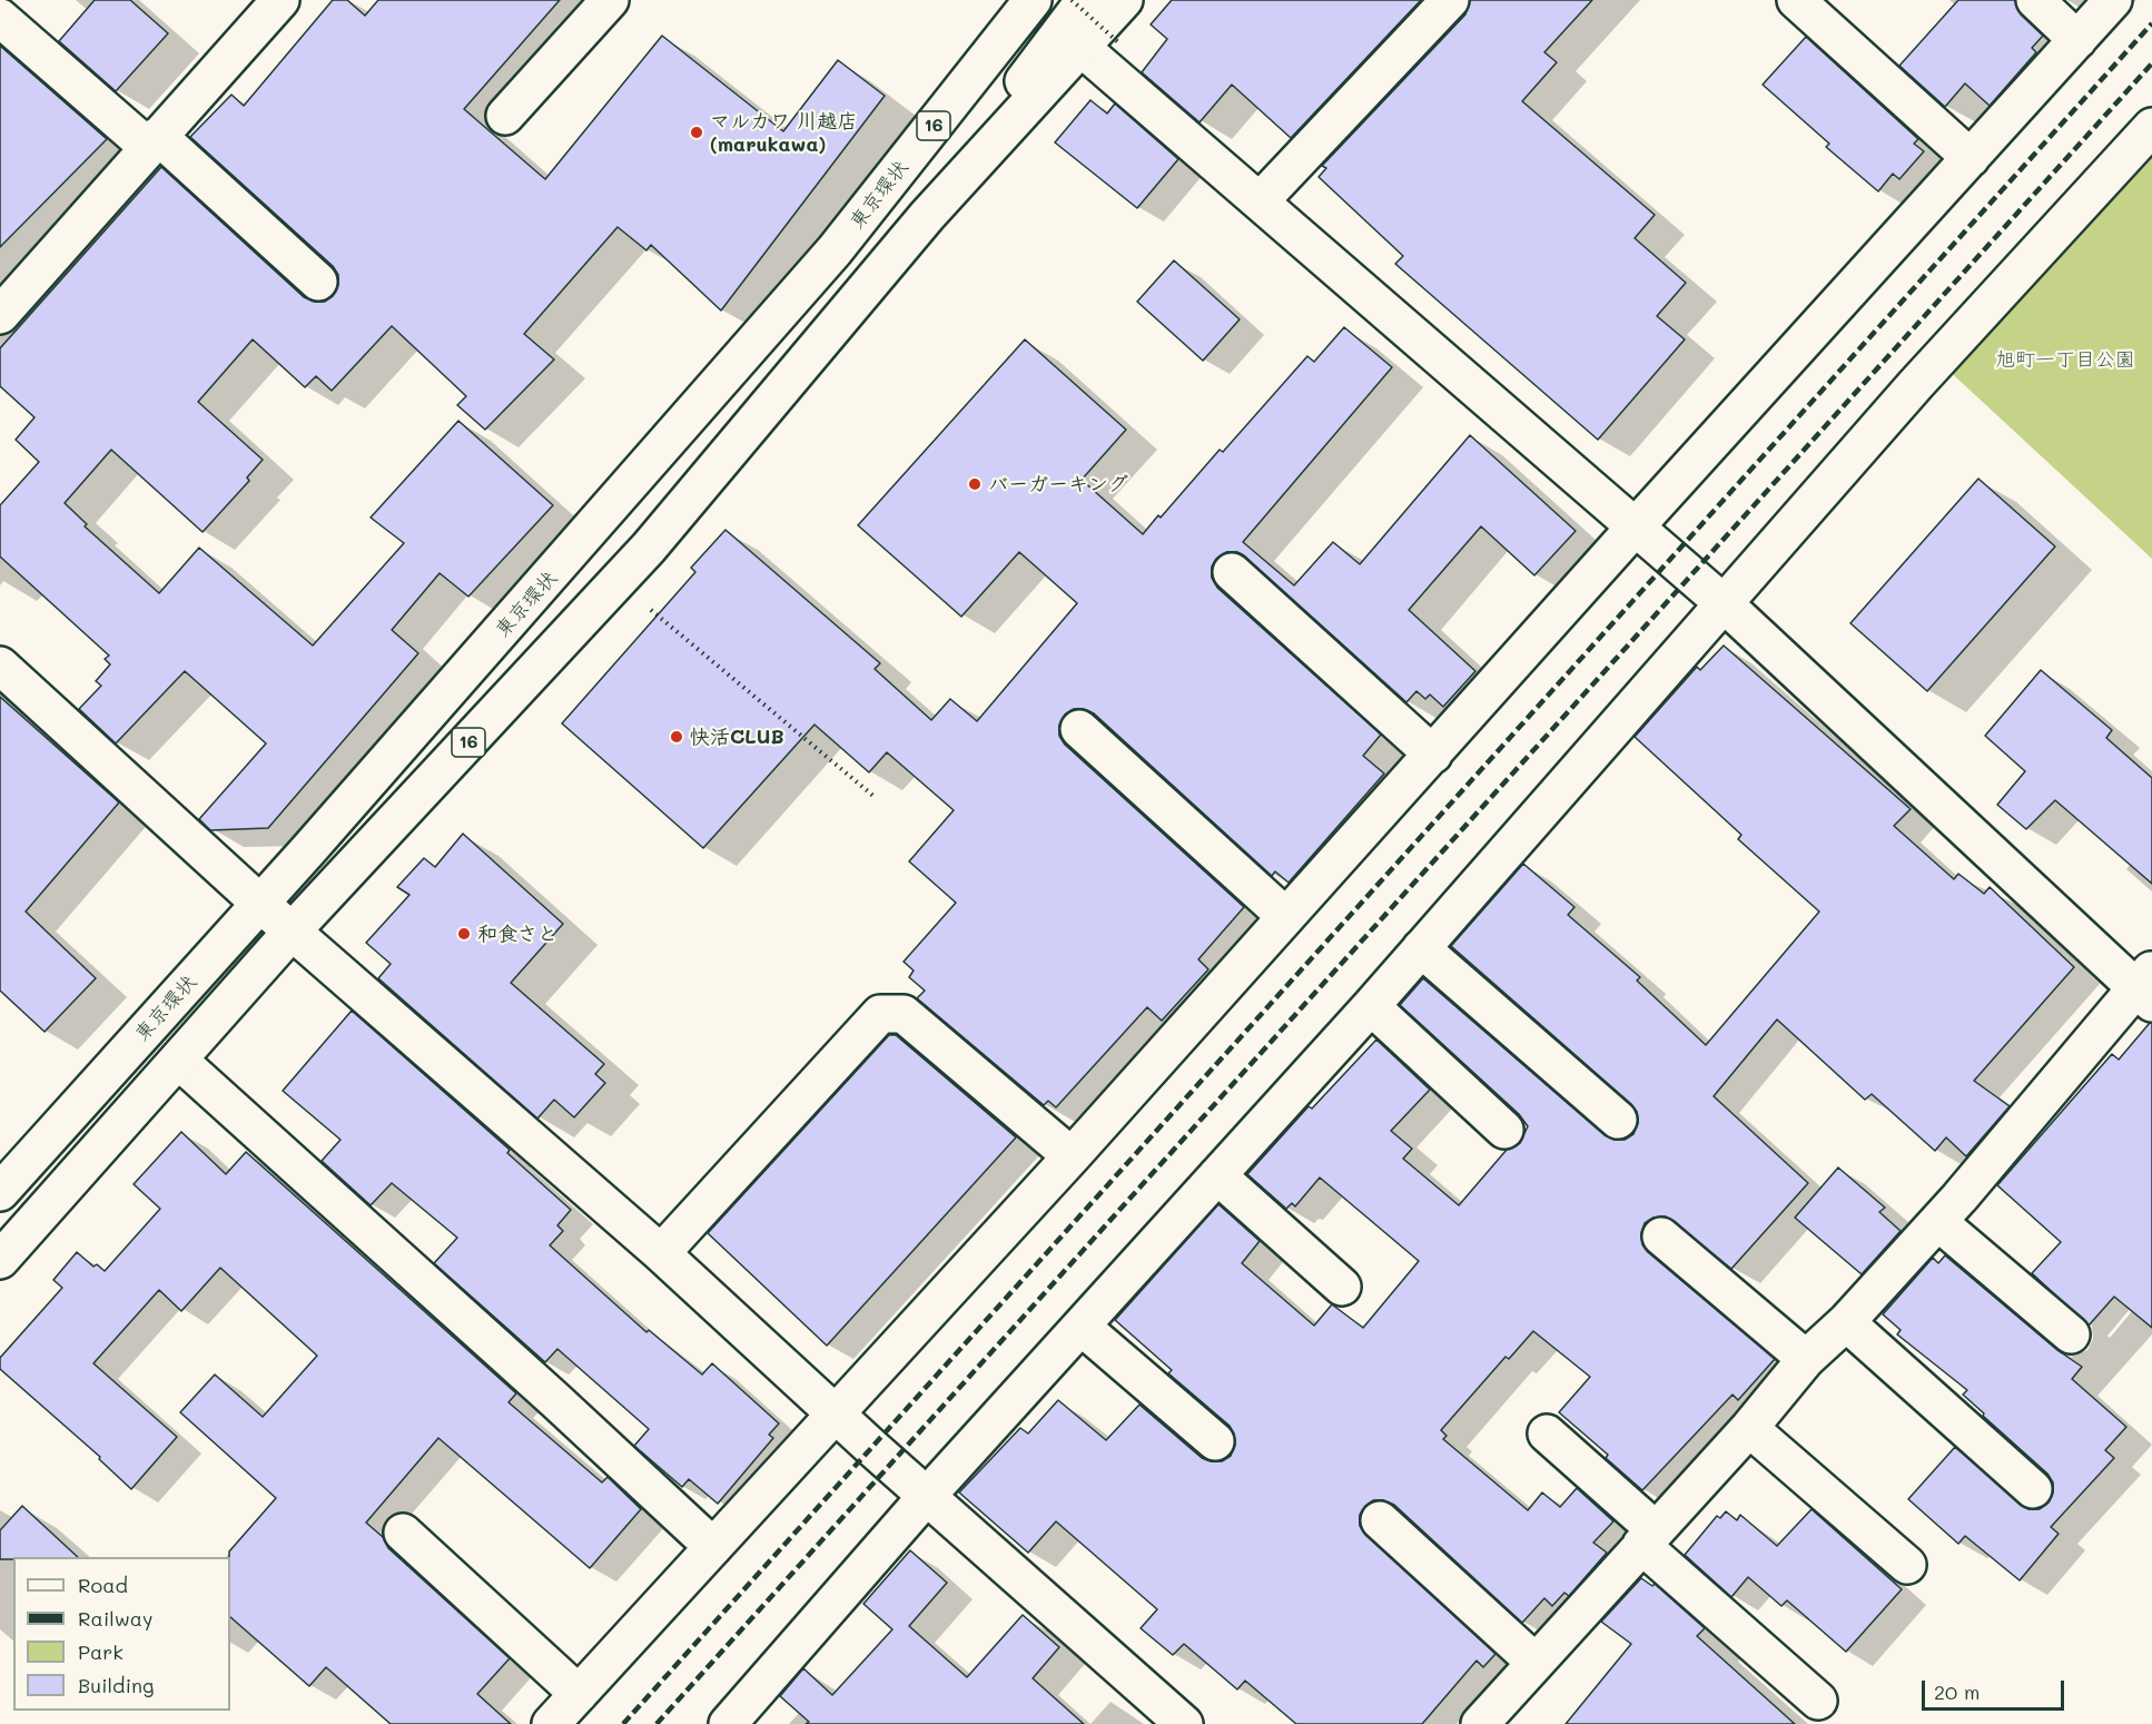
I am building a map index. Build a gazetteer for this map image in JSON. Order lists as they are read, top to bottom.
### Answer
{
  "streets": {
    "main road": ["16", "東京環状"]
  },
  "parks": ["旭町一丁目公園"],
  "places": [
    "マルカワ 川越店 (marukawa)",
    "バーガーキング",
    "快活CLUB",
    "和食さと"
  ],
  "legend": [
    "Road",
    "Railway",
    "Park",
    "Building"
  ],
  "scale_bar": "20 m"
}
